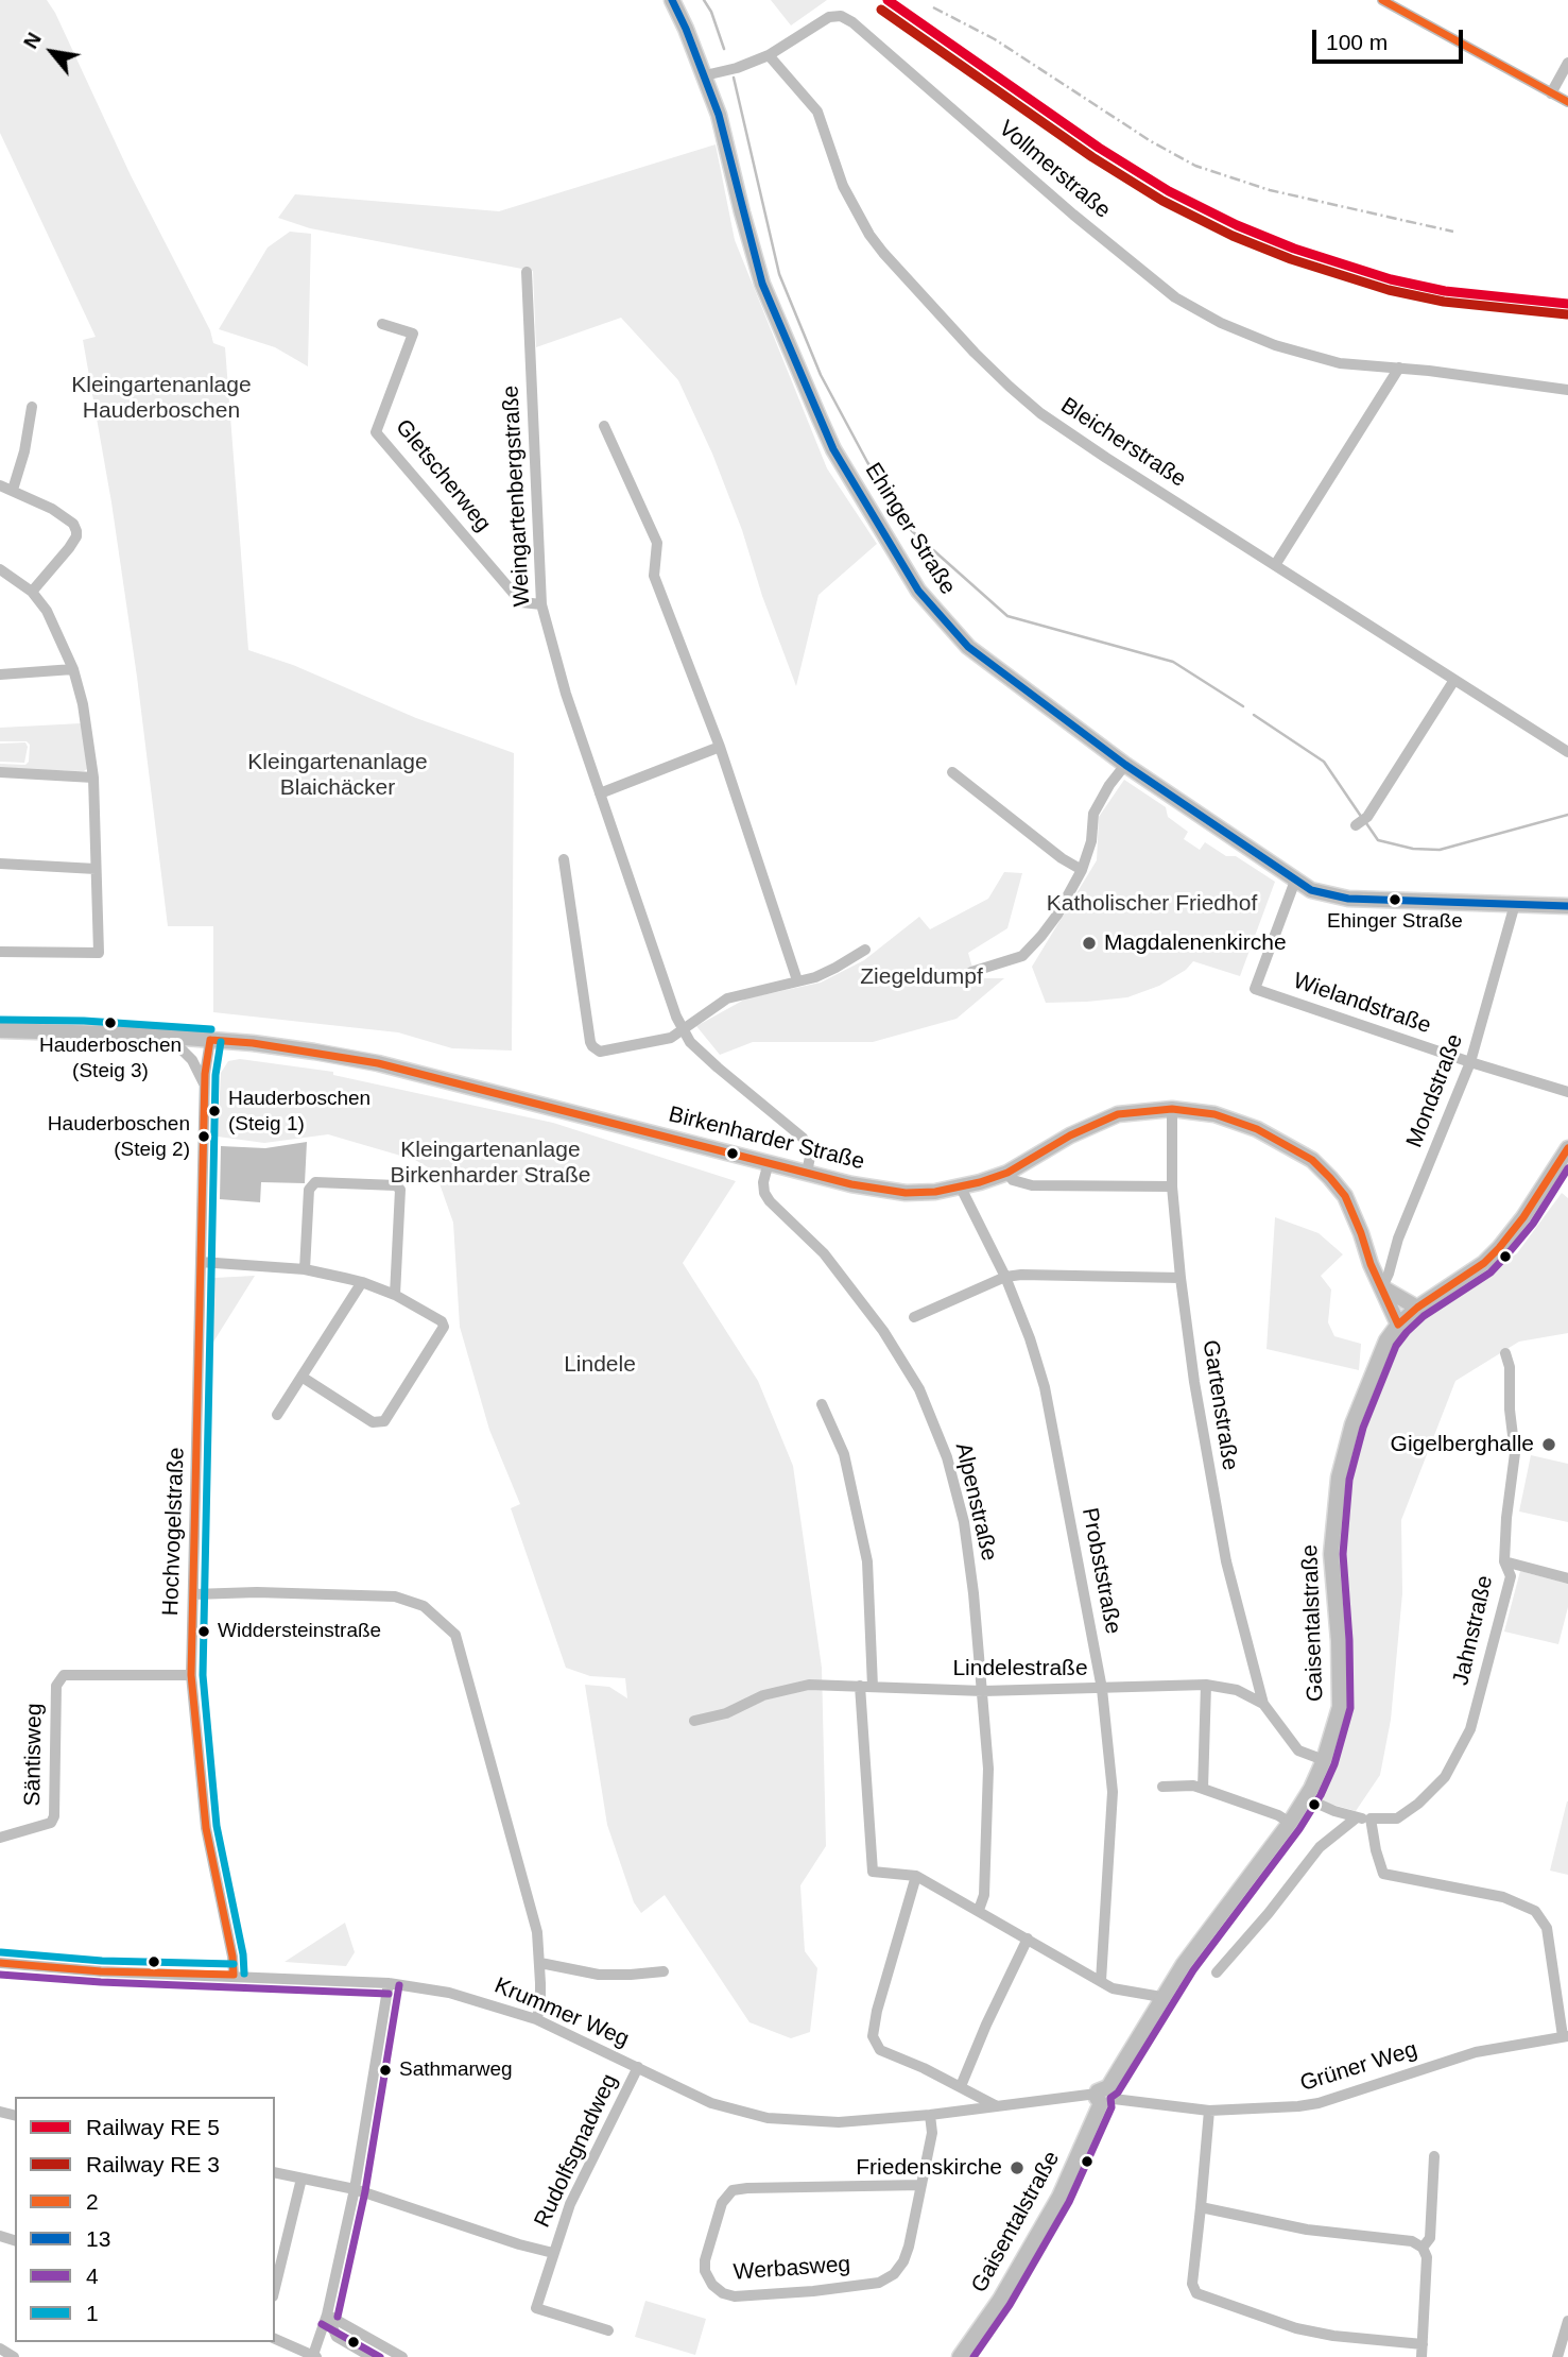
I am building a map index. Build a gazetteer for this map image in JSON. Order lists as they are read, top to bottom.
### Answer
{
  "streets": {
    "main road": ["Ehinger Straße", "Birkenharder Straße", "Gaisentalstraße"],
    "street": [
      "Vollmerstraße",
      "Bleicherstraße",
      "Gletscherweg",
      "Weingartenbergstraße",
      "Wielandstraße",
      "Mondstraße",
      "Gartenstraße",
      "Alpenstraße",
      "Hochvogelstraße",
      "Probststraße",
      "Jahnstraße",
      "Lindelestraße",
      "Säntisweg",
      "Krummer Weg",
      "Grüner Weg",
      "Rudolfsgnadweg",
      "Werbasweg"
    ]
  },
  "crossings": [
    ["Vollmerstraße", "Bleicherstraße"],
    ["Vollmerstraße", "Ehinger Straße"],
    ["Gletscherweg", "Weingartenbergstraße"],
    ["Weingartenbergstraße", "Birkenharder Straße"],
    ["Ehinger Straße", "Wielandstraße"],
    ["Ehinger Straße", "Mondstraße"],
    ["Wielandstraße", "Mondstraße"],
    ["Mondstraße", "Birkenharder Straße"],
    ["Birkenharder Straße", "Gartenstraße"],
    ["Birkenharder Straße", "Alpenstraße"],
    ["Birkenharder Straße", "Hochvogelstraße"],
    ["Birkenharder Straße", "Probststraße"],
    ["Birkenharder Straße", "Gaisentalstraße"],
    ["Gartenstraße", "Lindelestraße"],
    ["Alpenstraße", "Lindelestraße"],
    ["Hochvogelstraße", "Säntisweg"],
    ["Hochvogelstraße", "Krummer Weg"],
    ["Probststraße", "Lindelestraße"],
    ["Gaisentalstraße", "Jahnstraße"],
    ["Gaisentalstraße", "Lindelestraße"],
    ["Gaisentalstraße", "Krummer Weg"],
    ["Gaisentalstraße", "Grüner Weg"],
    ["Krummer Weg", "Grüner Weg"],
    ["Krummer Weg", "Rudolfsgnadweg"],
    ["Krummer Weg", "Werbasweg"]
  ],
  "parks": [
    "Kleingartenanlage Hauderboschen",
    "Kleingartenanlage Blaichäcker",
    "Katholischer Friedhof",
    "Ziegeldumpf",
    "Kleingartenanlage Birkenharder Straße",
    "Lindele"
  ],
  "places": [
    "Ehinger Straße",
    "Magdalenenkirche",
    "Hauderboschen (Steig 3)",
    "Hauderboschen (Steig 1)",
    "Hauderboschen (Steig 2)",
    "Gigelberghalle",
    "Widdersteinstraße",
    "Sathmarweg",
    "Friedenskirche"
  ],
  "lines": [
    "transit line 2",
    "transit line 13",
    "transit line 1",
    "transit line 4"
  ],
  "legend": [
    "Railway RE 5",
    "Railway RE 3",
    "2",
    "13",
    "4",
    "1"
  ],
  "scale_bar": "100 m",
  "north": "top left"
}
